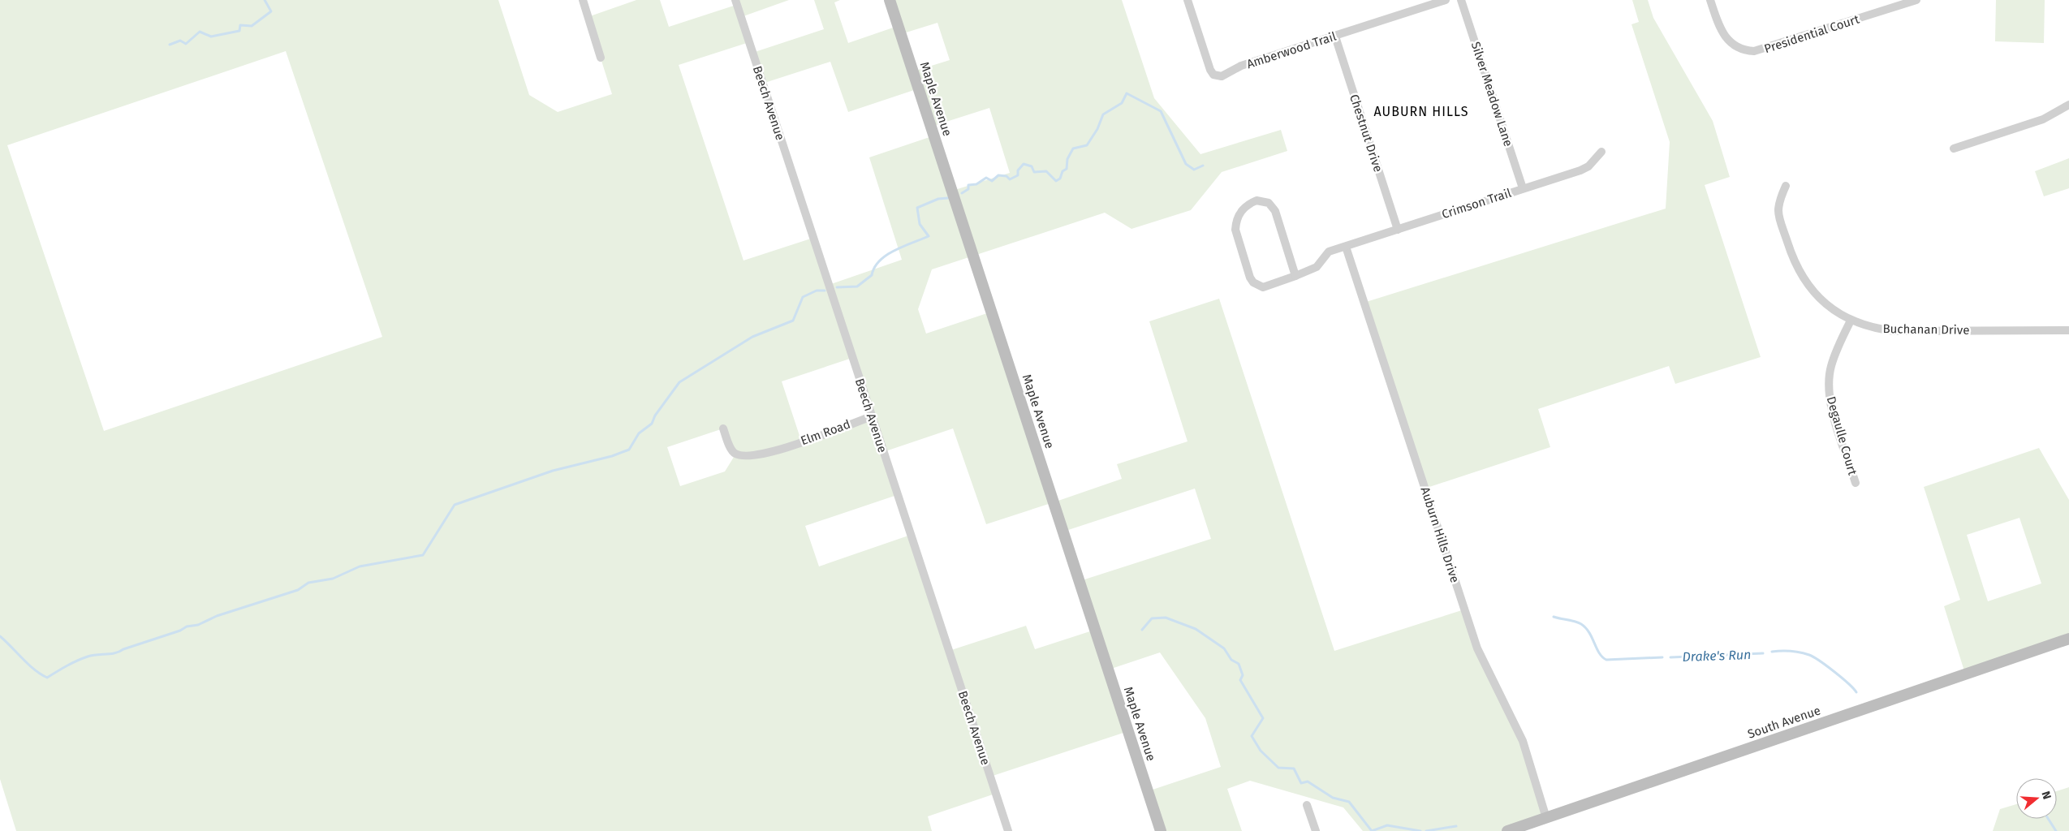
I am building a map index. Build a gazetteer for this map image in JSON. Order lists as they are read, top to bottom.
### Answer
{
  "streets": {
    "street": [
      "Presidential Court",
      "Amberwood Trail",
      "Silver Meadow Lane",
      "Maple Avenue",
      "Beech Avenue",
      "Chestnut Drive",
      "Crimson Trail",
      "Buchanan Drive",
      "Elm Road",
      "Degaulle Court",
      "Auburn Hills Drive",
      "South Avenue"
    ]
  },
  "crossings": [
    ["Amberwood Trail", "Chestnut Drive"],
    ["Silver Meadow Lane", "Crimson Trail"],
    ["Beech Avenue", "Elm Road"],
    ["Chestnut Drive", "Crimson Trail"],
    ["Crimson Trail", "Auburn Hills Drive"],
    ["Buchanan Drive", "Degaulle Court"],
    ["Auburn Hills Drive", "South Avenue"]
  ],
  "districts": ["AUBURN HILLS"],
  "water": ["Drake's Run"],
  "north": "right"
}
